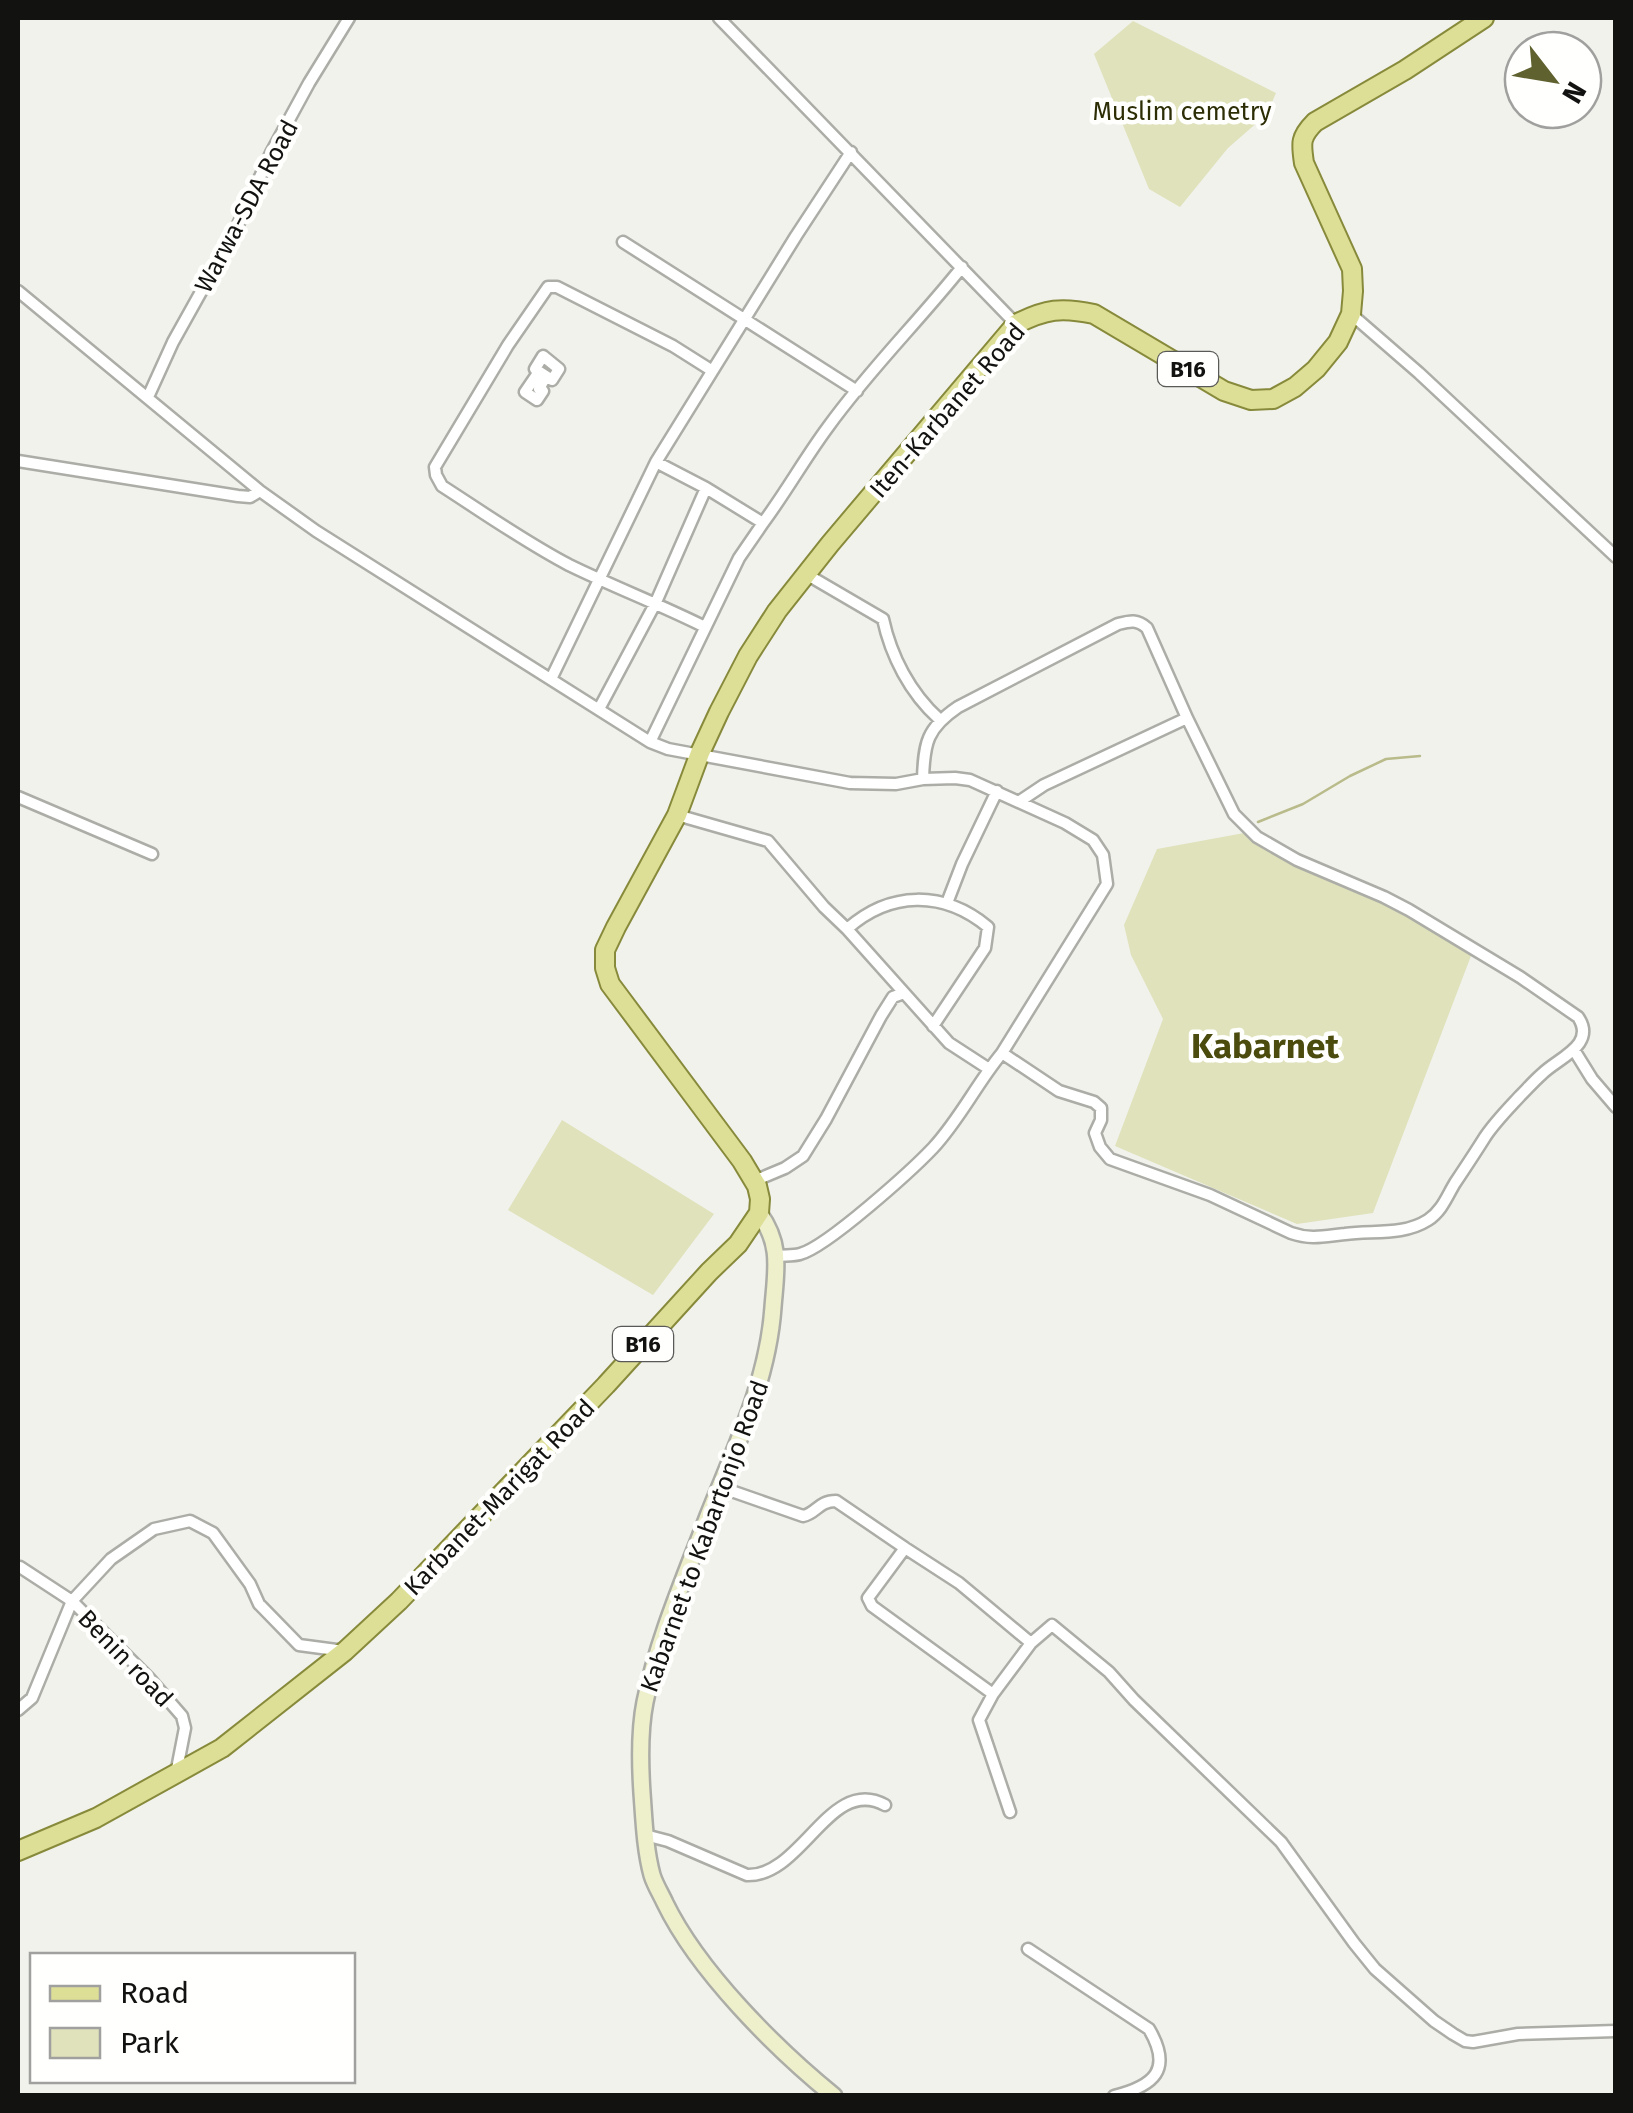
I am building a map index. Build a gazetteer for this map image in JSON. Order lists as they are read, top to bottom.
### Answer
{
  "streets": {
    "main road": [
      "B16",
      "Iten-Karbanet Road",
      "Karbanet-Marigat Road",
      "Kabarnet to Kabartonjo Road"
    ],
    "street": ["Warwa-SDA Road", "Benin road"]
  },
  "crossings": [
    ["Karbanet-Marigat Road", "Kabarnet to Kabartonjo Road"],
    ["Karbanet-Marigat Road", "Benin road"]
  ],
  "districts": ["Kabarnet"],
  "parks": ["Muslim cemetry"],
  "legend": ["Road", "Park"],
  "north": "bottom right"
}
